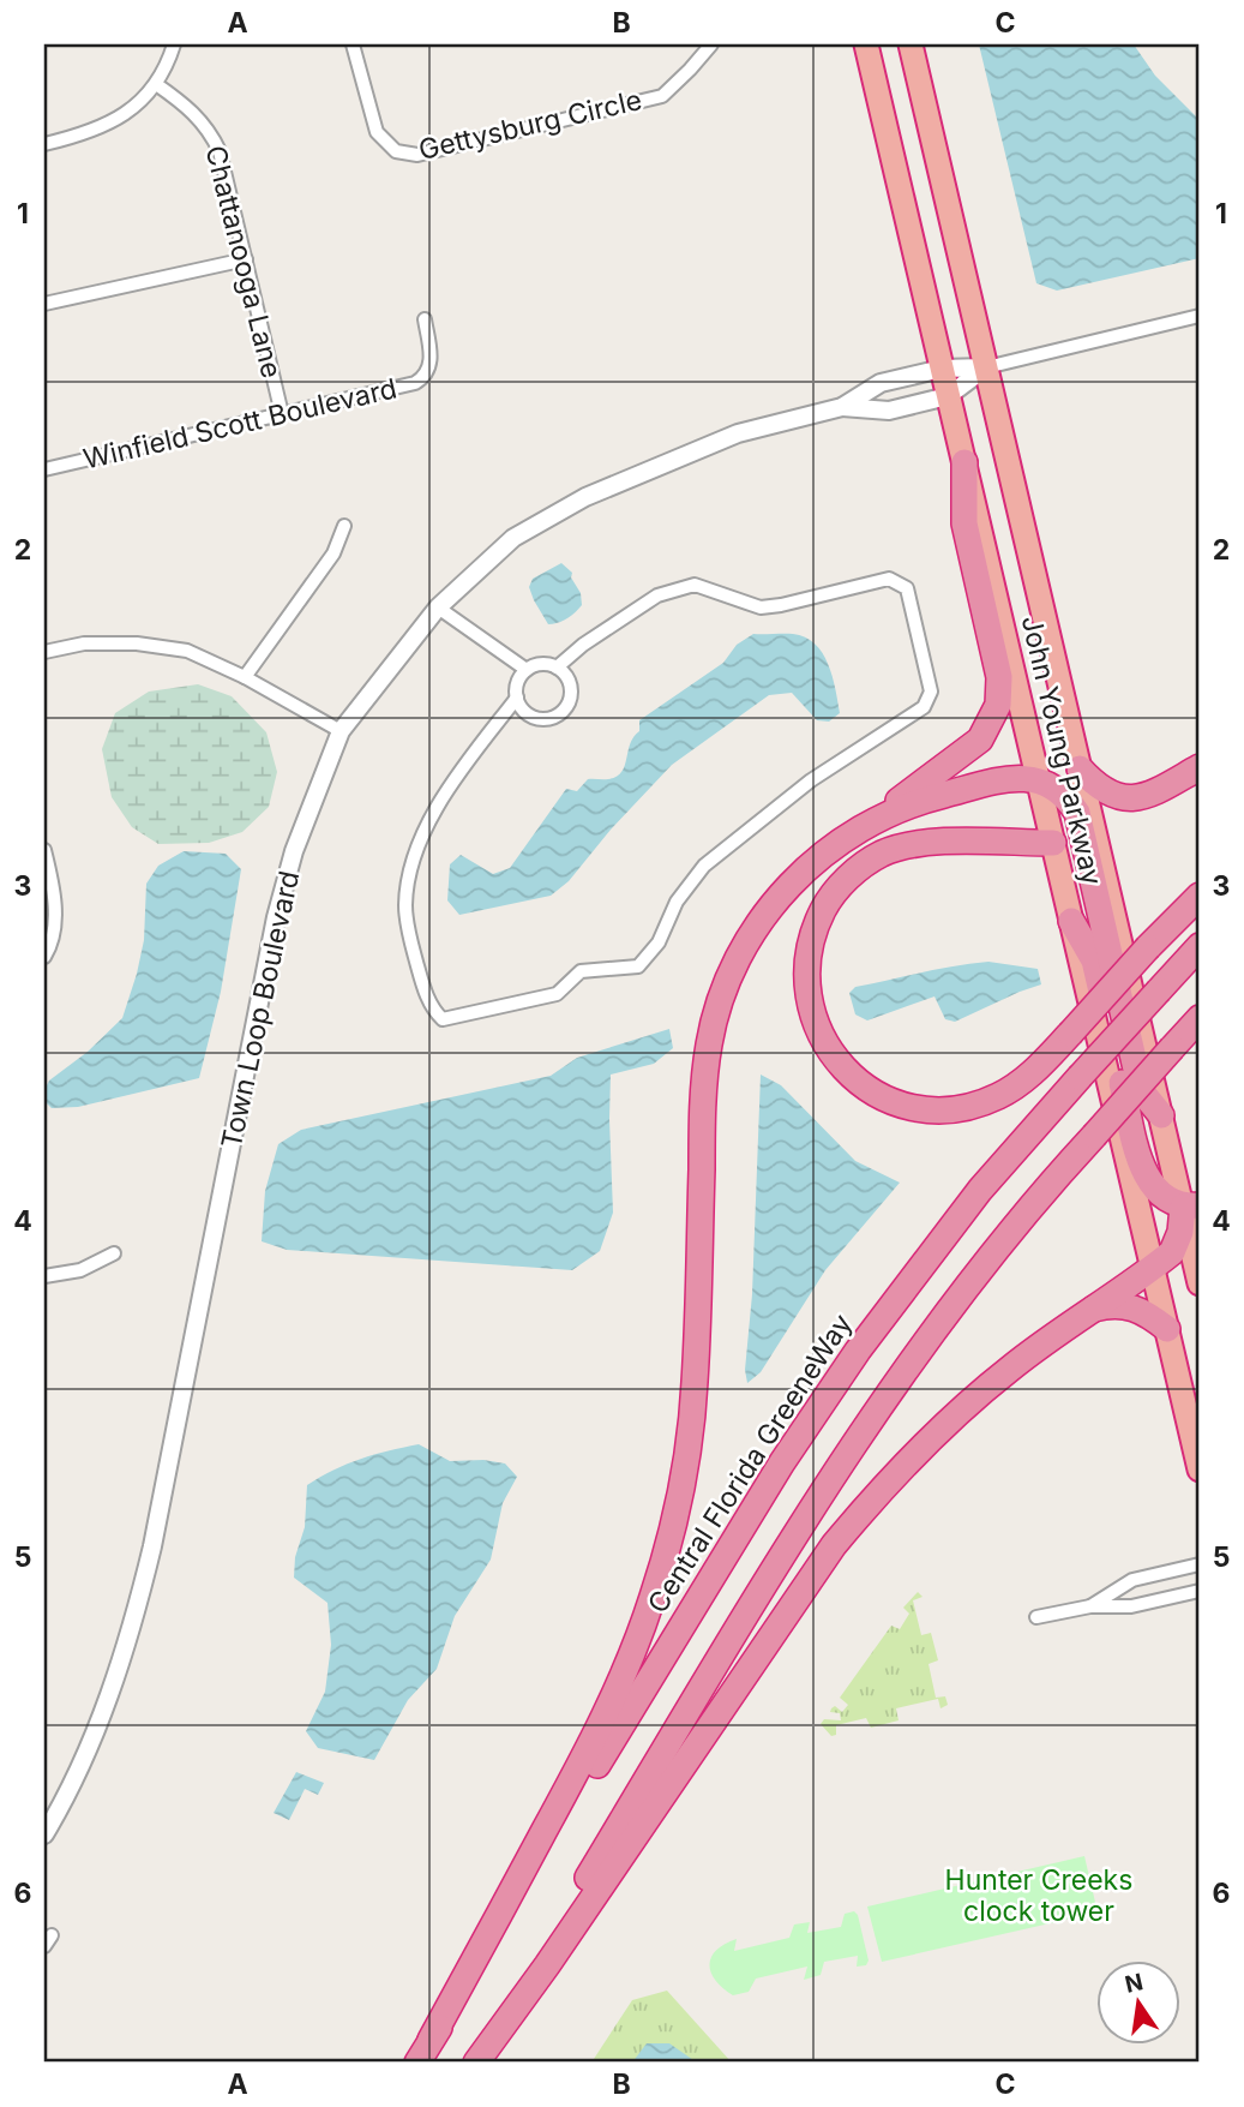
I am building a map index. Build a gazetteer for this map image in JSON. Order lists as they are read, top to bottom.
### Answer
{
  "streets": {
    "highway": ["John Young Parkway", "Central Florida GreeneWay"],
    "street": [
      "Gettysburg Circle",
      "Chattanooga Lane",
      "Winfield Scott Boulevard",
      "Town Loop Boulevard"
    ]
  },
  "crossings": [
    ["Chattanooga Lane", "Winfield Scott Boulevard"],
    ["John Young Parkway", "Town Loop Boulevard"]
  ],
  "parks": ["Hunter Creeks clock tower"],
  "north": "top",
  "grid": {
    "columns": ["A", "B", "C"],
    "rows": [
      "1",
      "2",
      "3",
      "4",
      "5",
      "6"
    ]
  }
}
